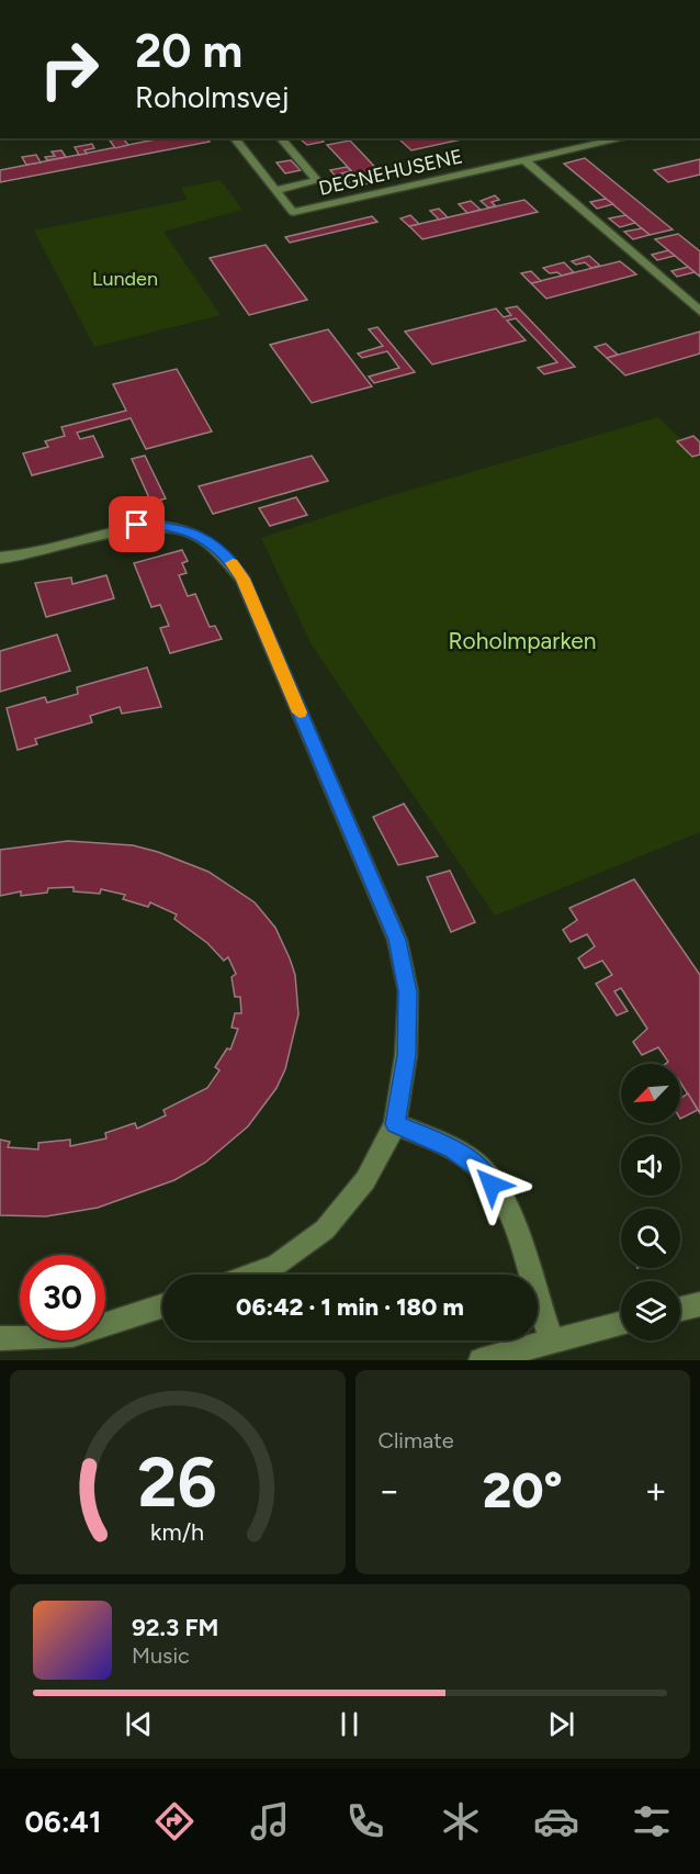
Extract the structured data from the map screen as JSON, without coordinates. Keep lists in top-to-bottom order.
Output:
{
  "streets": {
    "street": ["DEGNEHUSENE"]
  },
  "parks": ["Lunden", "Roholmparken"],
  "north": "bottom left",
  "page": {
    "turn": ["20 m", "Roholmsvej"],
    "limit": "30",
    "trip": "06:42 · 1 min · 180 m",
    "tile": "Climate",
    "heat": ["−", "20°", "+"],
    "song": ["92.3 FM", "Music"],
    "tabs": "06:41",
    "gauge": ["26", "km/h"]
  }
}
